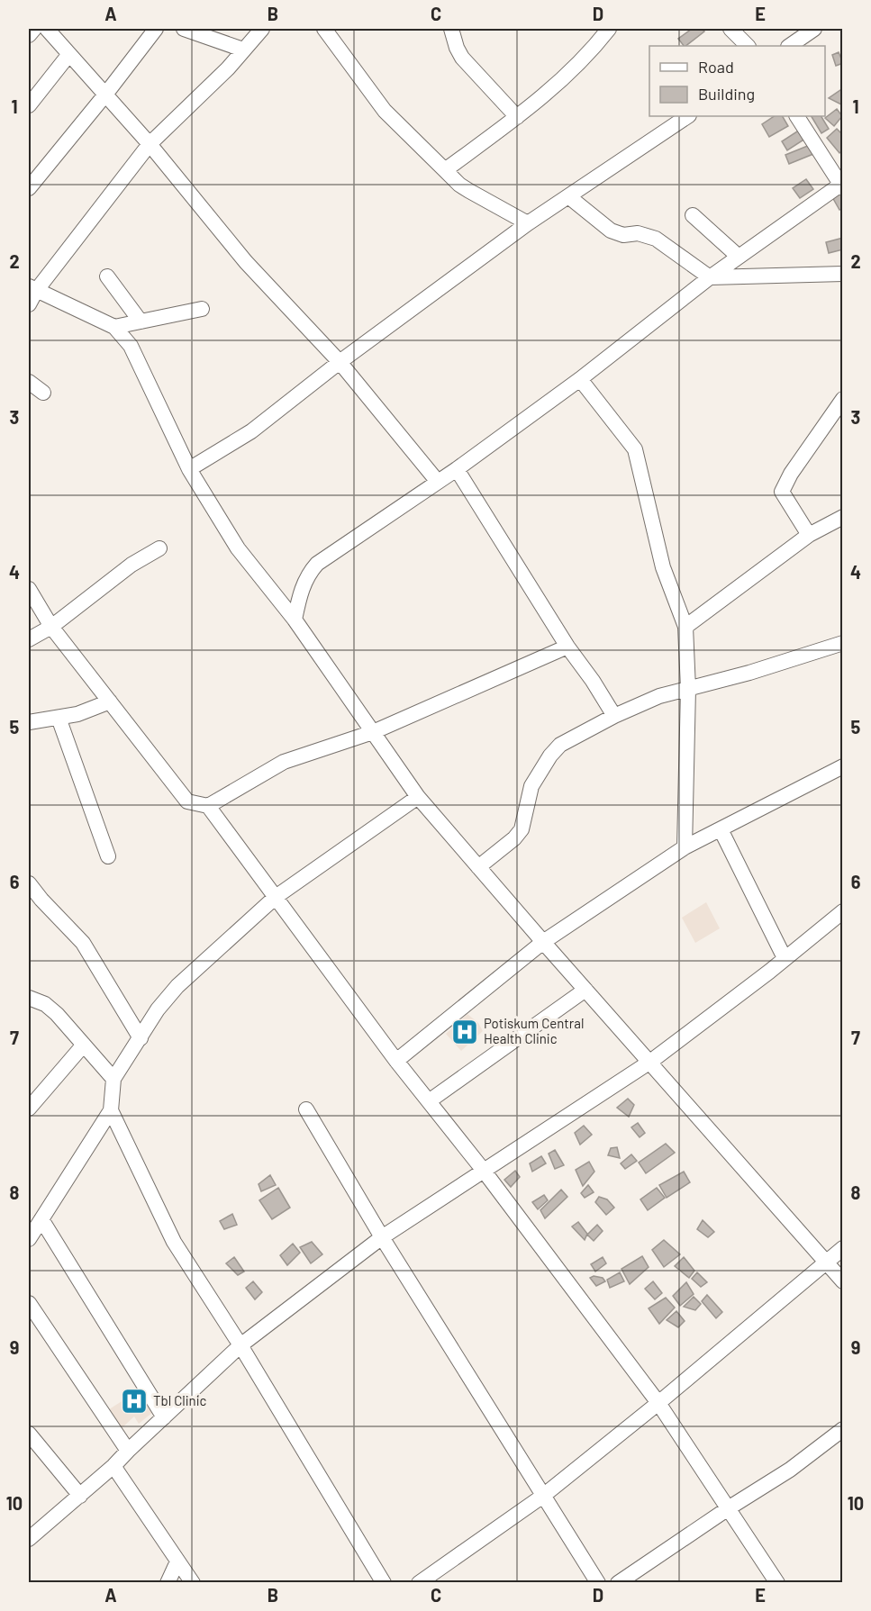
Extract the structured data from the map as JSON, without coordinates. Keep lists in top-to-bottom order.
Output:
{
  "places": {
    "hospital": ["Potiskum Central Health Clinic", "Tbl Clinic"]
  },
  "legend": ["Road", "Building"],
  "grid": {
    "columns": [
      "A",
      "B",
      "C",
      "D",
      "E"
    ],
    "rows": [
      "1",
      "2",
      "3",
      "4",
      "5",
      "6",
      "7",
      "8",
      "9",
      "10"
    ]
  }
}
